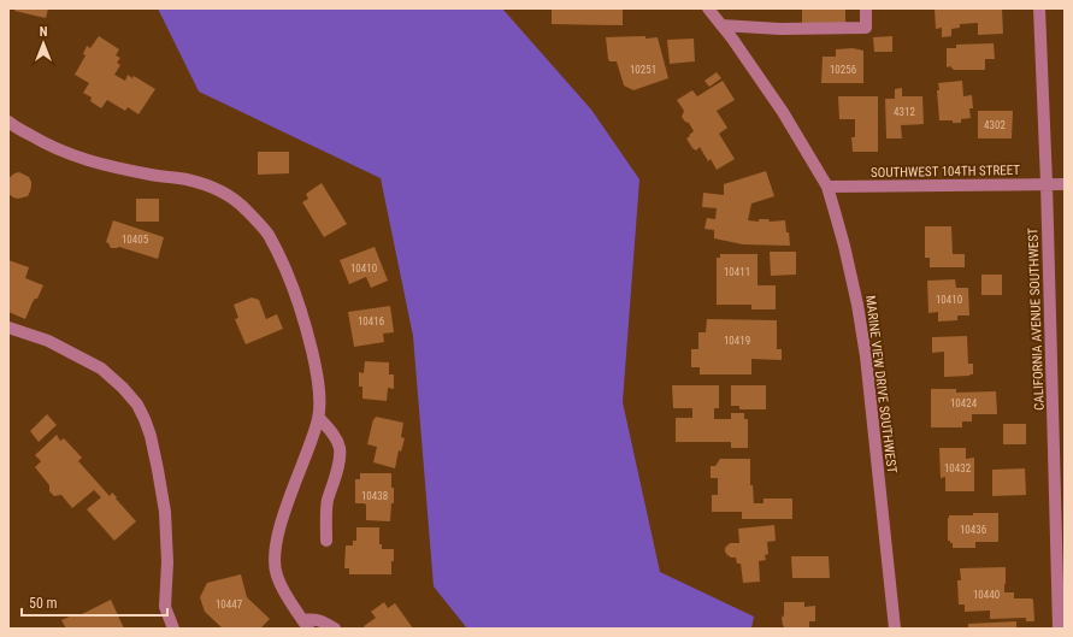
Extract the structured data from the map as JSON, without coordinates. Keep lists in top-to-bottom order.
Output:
{
  "streets": {
    "street": ["SOUTHWEST 104TH STREET", "CALIFORNIA AVENUE SOUTHWEST", "MARINE VIEW DRIVE SOUTHWEST"]
  },
  "crossings": [
    ["SOUTHWEST 104TH STREET", "CALIFORNIA AVENUE SOUTHWEST"],
    ["SOUTHWEST 104TH STREET", "MARINE VIEW DRIVE SOUTHWEST"]
  ],
  "house_numbers": [
    "10251",
    "10256",
    "4312",
    "4302",
    "10405",
    "10410",
    "10411",
    "10410",
    "10416",
    "10419",
    "10424",
    "10432",
    "10438",
    "10436",
    "10440",
    "10447"
  ],
  "scale_bar": "50 m",
  "north": "top"
}
